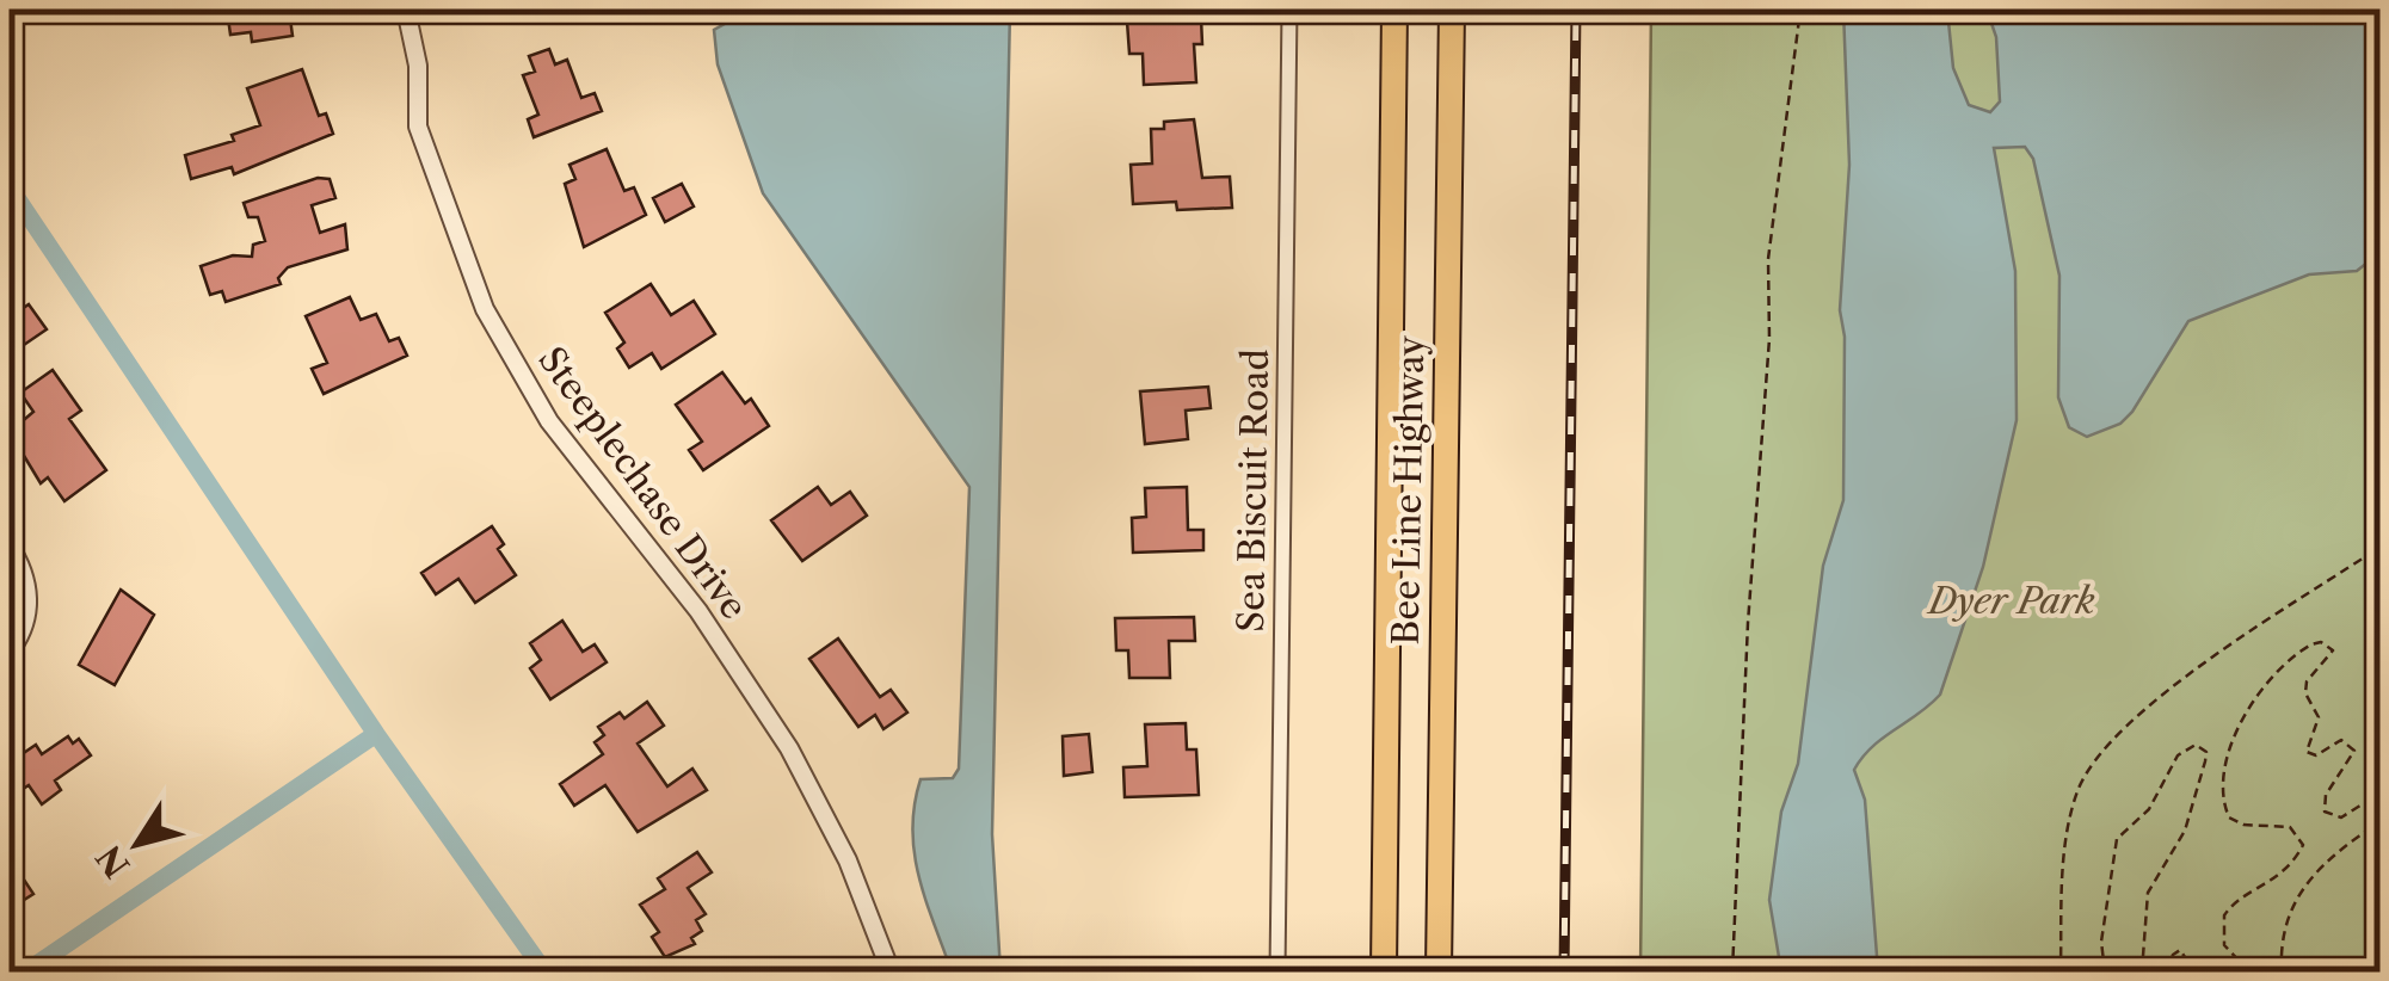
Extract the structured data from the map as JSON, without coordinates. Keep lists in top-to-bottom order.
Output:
{
  "streets": {
    "highway": ["Bee Line Highway"],
    "street": ["Steeplechase Drive", "Sea Biscuit Road"]
  },
  "parks": ["Dyer Park"],
  "north": "bottom left"
}
